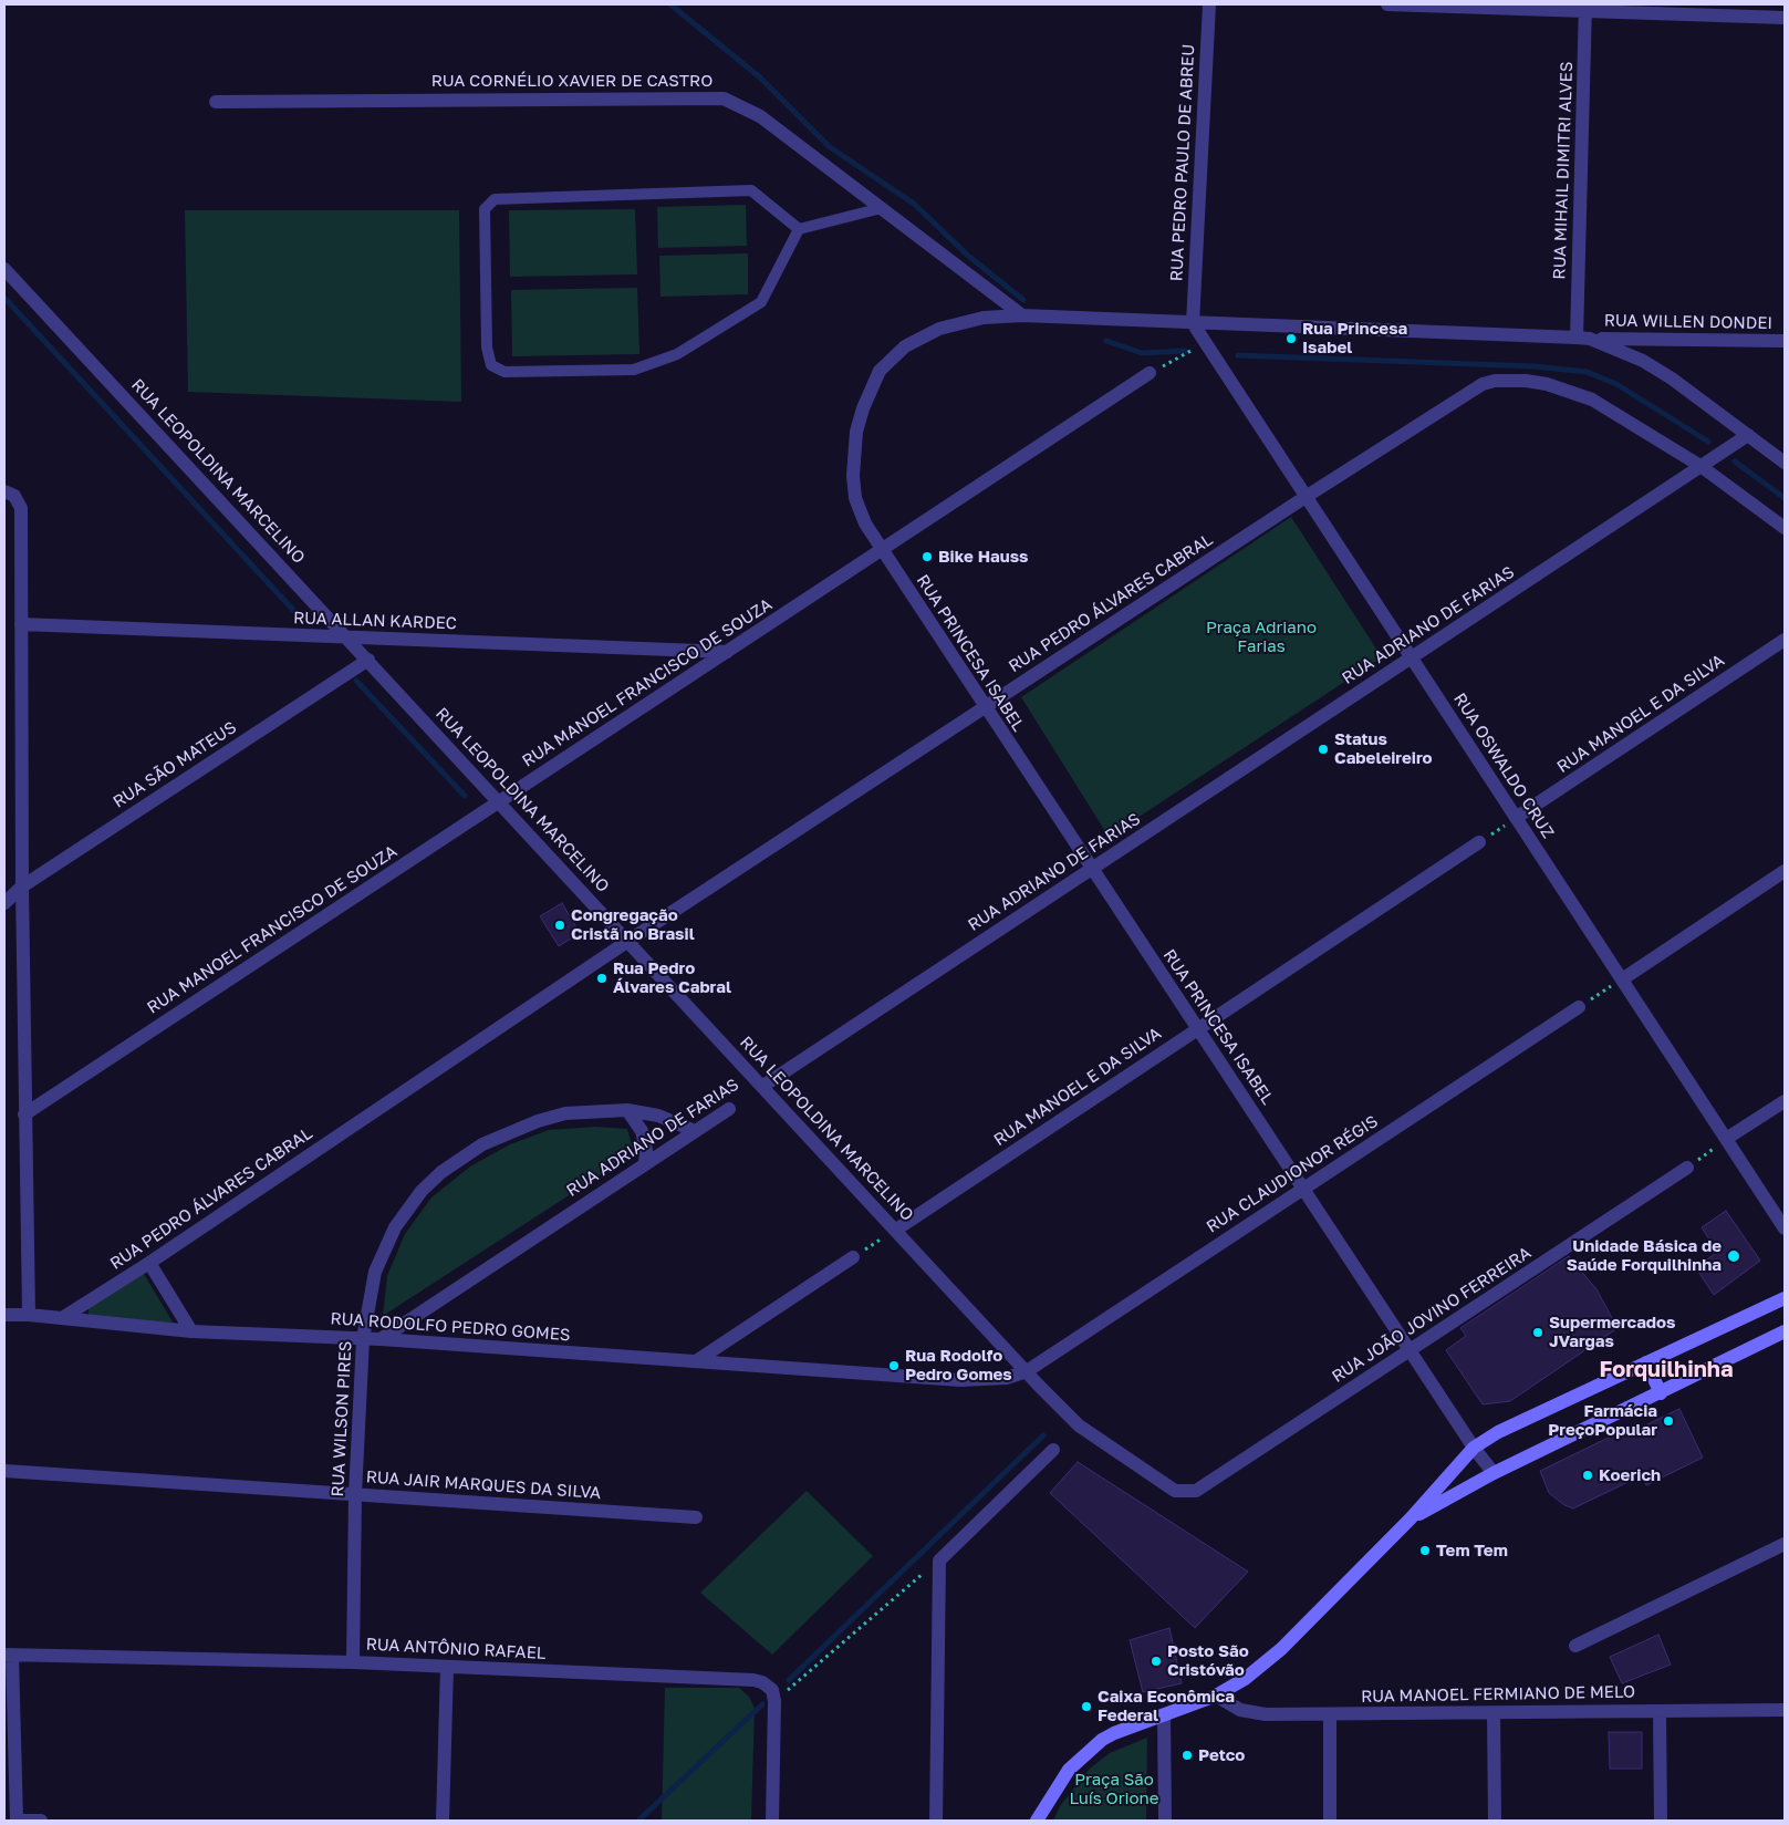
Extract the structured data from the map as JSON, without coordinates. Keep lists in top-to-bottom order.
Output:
{
  "streets": {
    "street": [
      "RUA CORNÉLIO XAVIER DE CASTRO",
      "RUA PEDRO PAULO DE ABREU",
      "RUA MIHAIL DIMITRI ALVES",
      "RUA WILLEN DONDEI",
      "RUA LEOPOLDINA MARCELINO",
      "RUA PEDRO ÁLVARES CABRAL",
      "RUA ALLAN KARDEC",
      "RUA ADRIANO DE FARIAS",
      "RUA PRINCESA ISABEL",
      "RUA MANOEL FRANCISCO DE SOUZA",
      "RUA MANOEL E DA SILVA",
      "RUA SÃO MATEUS",
      "RUA OSWALDO CRUZ",
      "RUA CLAUDIONOR RÉGIS",
      "RUA JOÃO JOVINO FERREIRA",
      "RUA RODOLFO PEDRO GOMES",
      "RUA WILSON PIRES",
      "RUA JAIR MARQUES DA SILVA",
      "RUA ANTÔNIO RAFAEL",
      "RUA MANOEL FERMIANO DE MELO"
    ]
  },
  "crossings": [
    ["RUA CORNÉLIO XAVIER DE CASTRO", "RUA PRINCESA ISABEL"],
    ["RUA PEDRO PAULO DE ABREU", "RUA PRINCESA ISABEL"],
    ["RUA PEDRO PAULO DE ABREU", "RUA OSWALDO CRUZ"],
    ["RUA MIHAIL DIMITRI ALVES", "RUA WILLEN DONDEI"],
    ["RUA MIHAIL DIMITRI ALVES", "RUA PRINCESA ISABEL"],
    ["RUA WILLEN DONDEI", "RUA PRINCESA ISABEL"],
    ["RUA LEOPOLDINA MARCELINO", "RUA PEDRO ÁLVARES CABRAL"],
    ["RUA LEOPOLDINA MARCELINO", "RUA ALLAN KARDEC"],
    ["RUA LEOPOLDINA MARCELINO", "RUA ADRIANO DE FARIAS"],
    ["RUA LEOPOLDINA MARCELINO", "RUA MANOEL FRANCISCO DE SOUZA"],
    ["RUA LEOPOLDINA MARCELINO", "RUA MANOEL E DA SILVA"],
    ["RUA LEOPOLDINA MARCELINO", "RUA SÃO MATEUS"],
    ["RUA LEOPOLDINA MARCELINO", "RUA CLAUDIONOR RÉGIS"],
    ["RUA LEOPOLDINA MARCELINO", "RUA JOÃO JOVINO FERREIRA"],
    ["RUA LEOPOLDINA MARCELINO", "RUA RODOLFO PEDRO GOMES"],
    ["RUA PEDRO ÁLVARES CABRAL", "RUA ADRIANO DE FARIAS"],
    ["RUA PEDRO ÁLVARES CABRAL", "RUA PRINCESA ISABEL"],
    ["RUA PEDRO ÁLVARES CABRAL", "RUA OSWALDO CRUZ"],
    ["RUA PEDRO ÁLVARES CABRAL", "RUA RODOLFO PEDRO GOMES"],
    ["RUA ALLAN KARDEC", "RUA MANOEL FRANCISCO DE SOUZA"],
    ["RUA ADRIANO DE FARIAS", "RUA PRINCESA ISABEL"],
    ["RUA ADRIANO DE FARIAS", "RUA OSWALDO CRUZ"],
    ["RUA ADRIANO DE FARIAS", "RUA RODOLFO PEDRO GOMES"],
    ["RUA ADRIANO DE FARIAS", "RUA WILSON PIRES"],
    ["RUA PRINCESA ISABEL", "RUA MANOEL FRANCISCO DE SOUZA"],
    ["RUA PRINCESA ISABEL", "RUA MANOEL E DA SILVA"],
    ["RUA PRINCESA ISABEL", "RUA OSWALDO CRUZ"],
    ["RUA PRINCESA ISABEL", "RUA CLAUDIONOR RÉGIS"],
    ["RUA PRINCESA ISABEL", "RUA JOÃO JOVINO FERREIRA"],
    ["RUA MANOEL E DA SILVA", "RUA OSWALDO CRUZ"],
    ["RUA CLAUDIONOR RÉGIS", "RUA RODOLFO PEDRO GOMES"],
    ["RUA RODOLFO PEDRO GOMES", "RUA WILSON PIRES"],
    ["RUA WILSON PIRES", "RUA JAIR MARQUES DA SILVA"],
    ["RUA WILSON PIRES", "RUA ANTÔNIO RAFAEL"]
  ],
  "districts": ["Forquilhinha"],
  "parks": ["Praça Adriano Farias", "Praça São Luís Orione"],
  "places": [
    "Rua Princesa Isabel",
    "Bike Hauss",
    "Status Cabeleireiro",
    "Congregação Cristã no Brasil",
    "Rua Pedro Álvares Cabral",
    "Unidade Básica de Saúde Forquilhinha",
    "Supermercados JVargas",
    "Rua Rodolfo Pedro Gomes",
    "Farmácia PreçoPopular",
    "Koerich",
    "Tem Tem",
    "Posto São Cristóvão",
    "Caixa Econômica Federal",
    "Petco"
  ]
}
